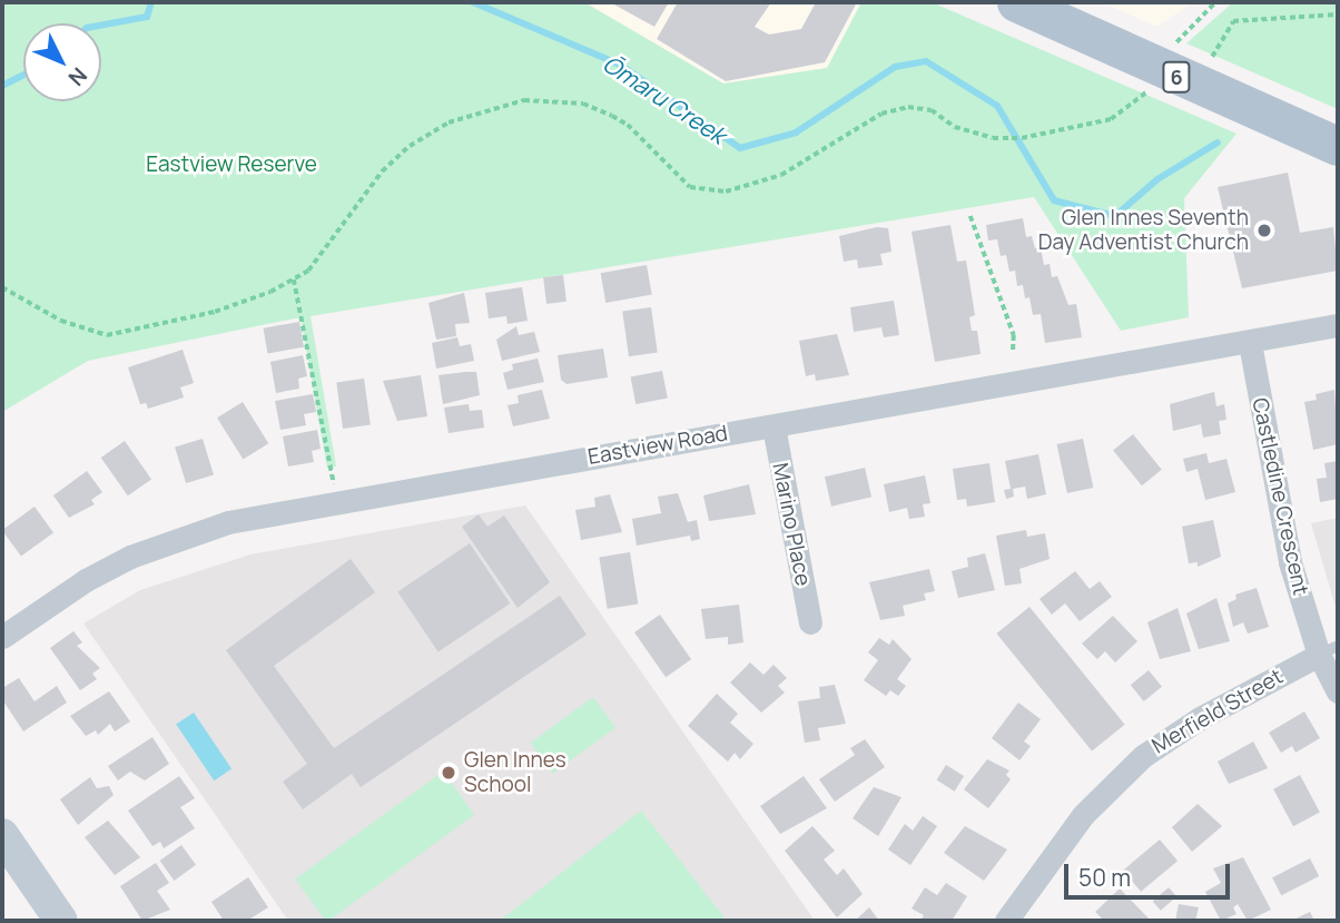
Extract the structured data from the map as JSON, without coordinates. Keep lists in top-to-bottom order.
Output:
{
  "streets": {
    "main road": ["6"],
    "street": [
      "Eastview Road",
      "Castledine Crescent",
      "Marino Place",
      "Merfield Street"
    ]
  },
  "crossings": [
    ["Eastview Road", "Castledine Crescent"],
    ["Eastview Road", "Marino Place"],
    ["Castledine Crescent", "Merfield Street"]
  ],
  "water": ["Ōmaru Creek"],
  "parks": ["Eastview Reserve"],
  "places": ["Glen Innes Seventh Day Adventist Church", "Glen Innes School"],
  "scale_bar": "50 m",
  "north": "bottom right"
}
